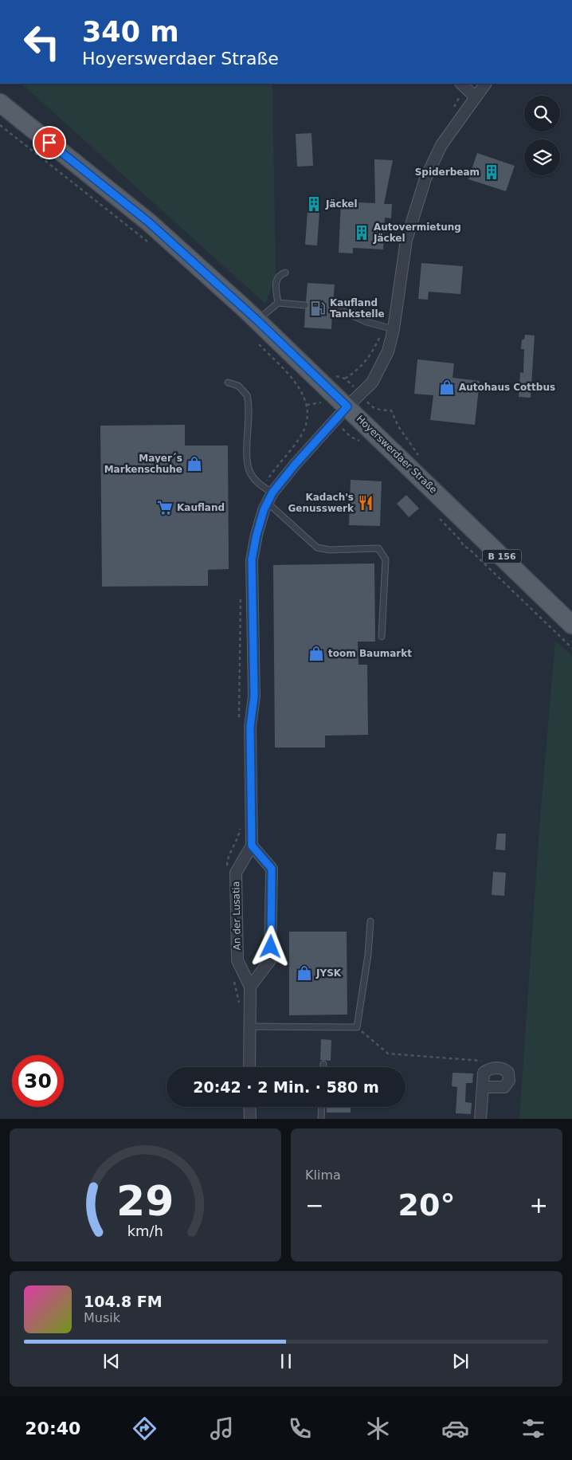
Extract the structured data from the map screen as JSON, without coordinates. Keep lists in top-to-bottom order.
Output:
{
  "streets": {
    "main road": ["Hoyerswerdaer Straße", "B 156"],
    "street": ["An der Lusatia"]
  },
  "places": {
    "building": ["Spiderbeam", "Jäckel", "Autovermietung Jäckel"],
    "fuel station": ["Kaufland Tankstelle"],
    "shop": [
      "Autohaus Cottbus",
      "Mayer´s Markenschuhe",
      "toom Baumarkt",
      "JYSK"
    ],
    "restaurant": ["Kadach's Genusswerk"],
    "supermarket": ["Kaufland"]
  },
  "page": {
    "turn": ["340 m", "Hoyerswerdaer Straße"],
    "limit": "30",
    "trip": "20:42 · 2 Min. · 580 m",
    "tile": "Klima",
    "heat": ["−", "20°", "+"],
    "song": ["104.8 FM", "Musik"],
    "tabs": "20:40",
    "gauge": ["29", "km/h"]
  }
}
